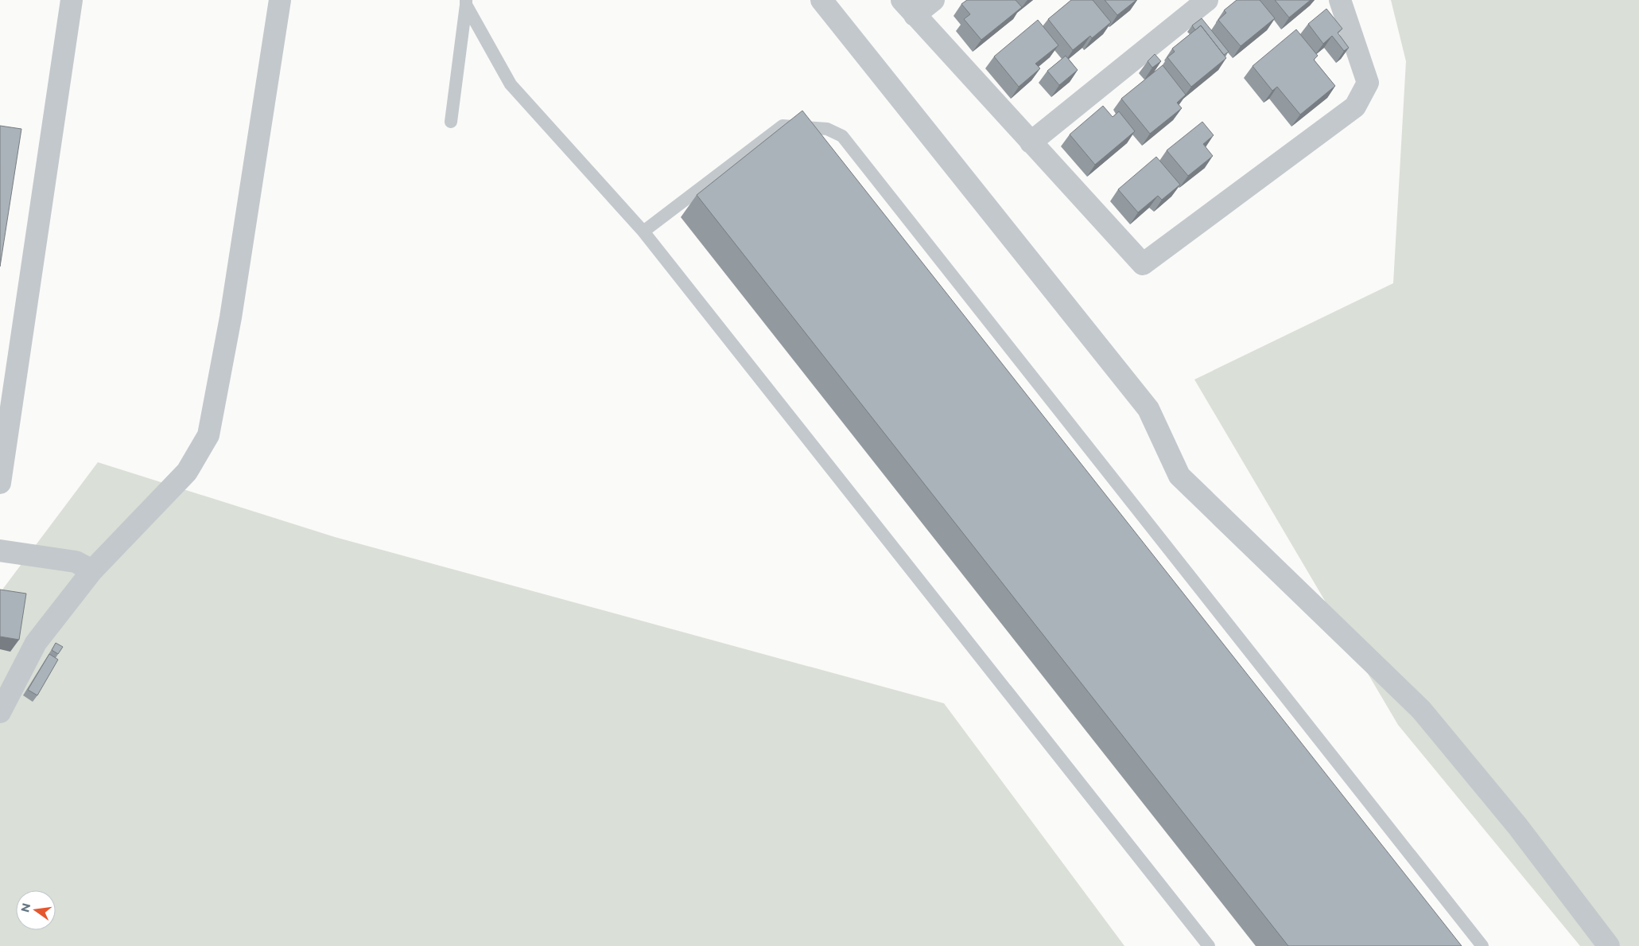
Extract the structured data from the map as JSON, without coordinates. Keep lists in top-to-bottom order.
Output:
{
  "north": "left"
}
